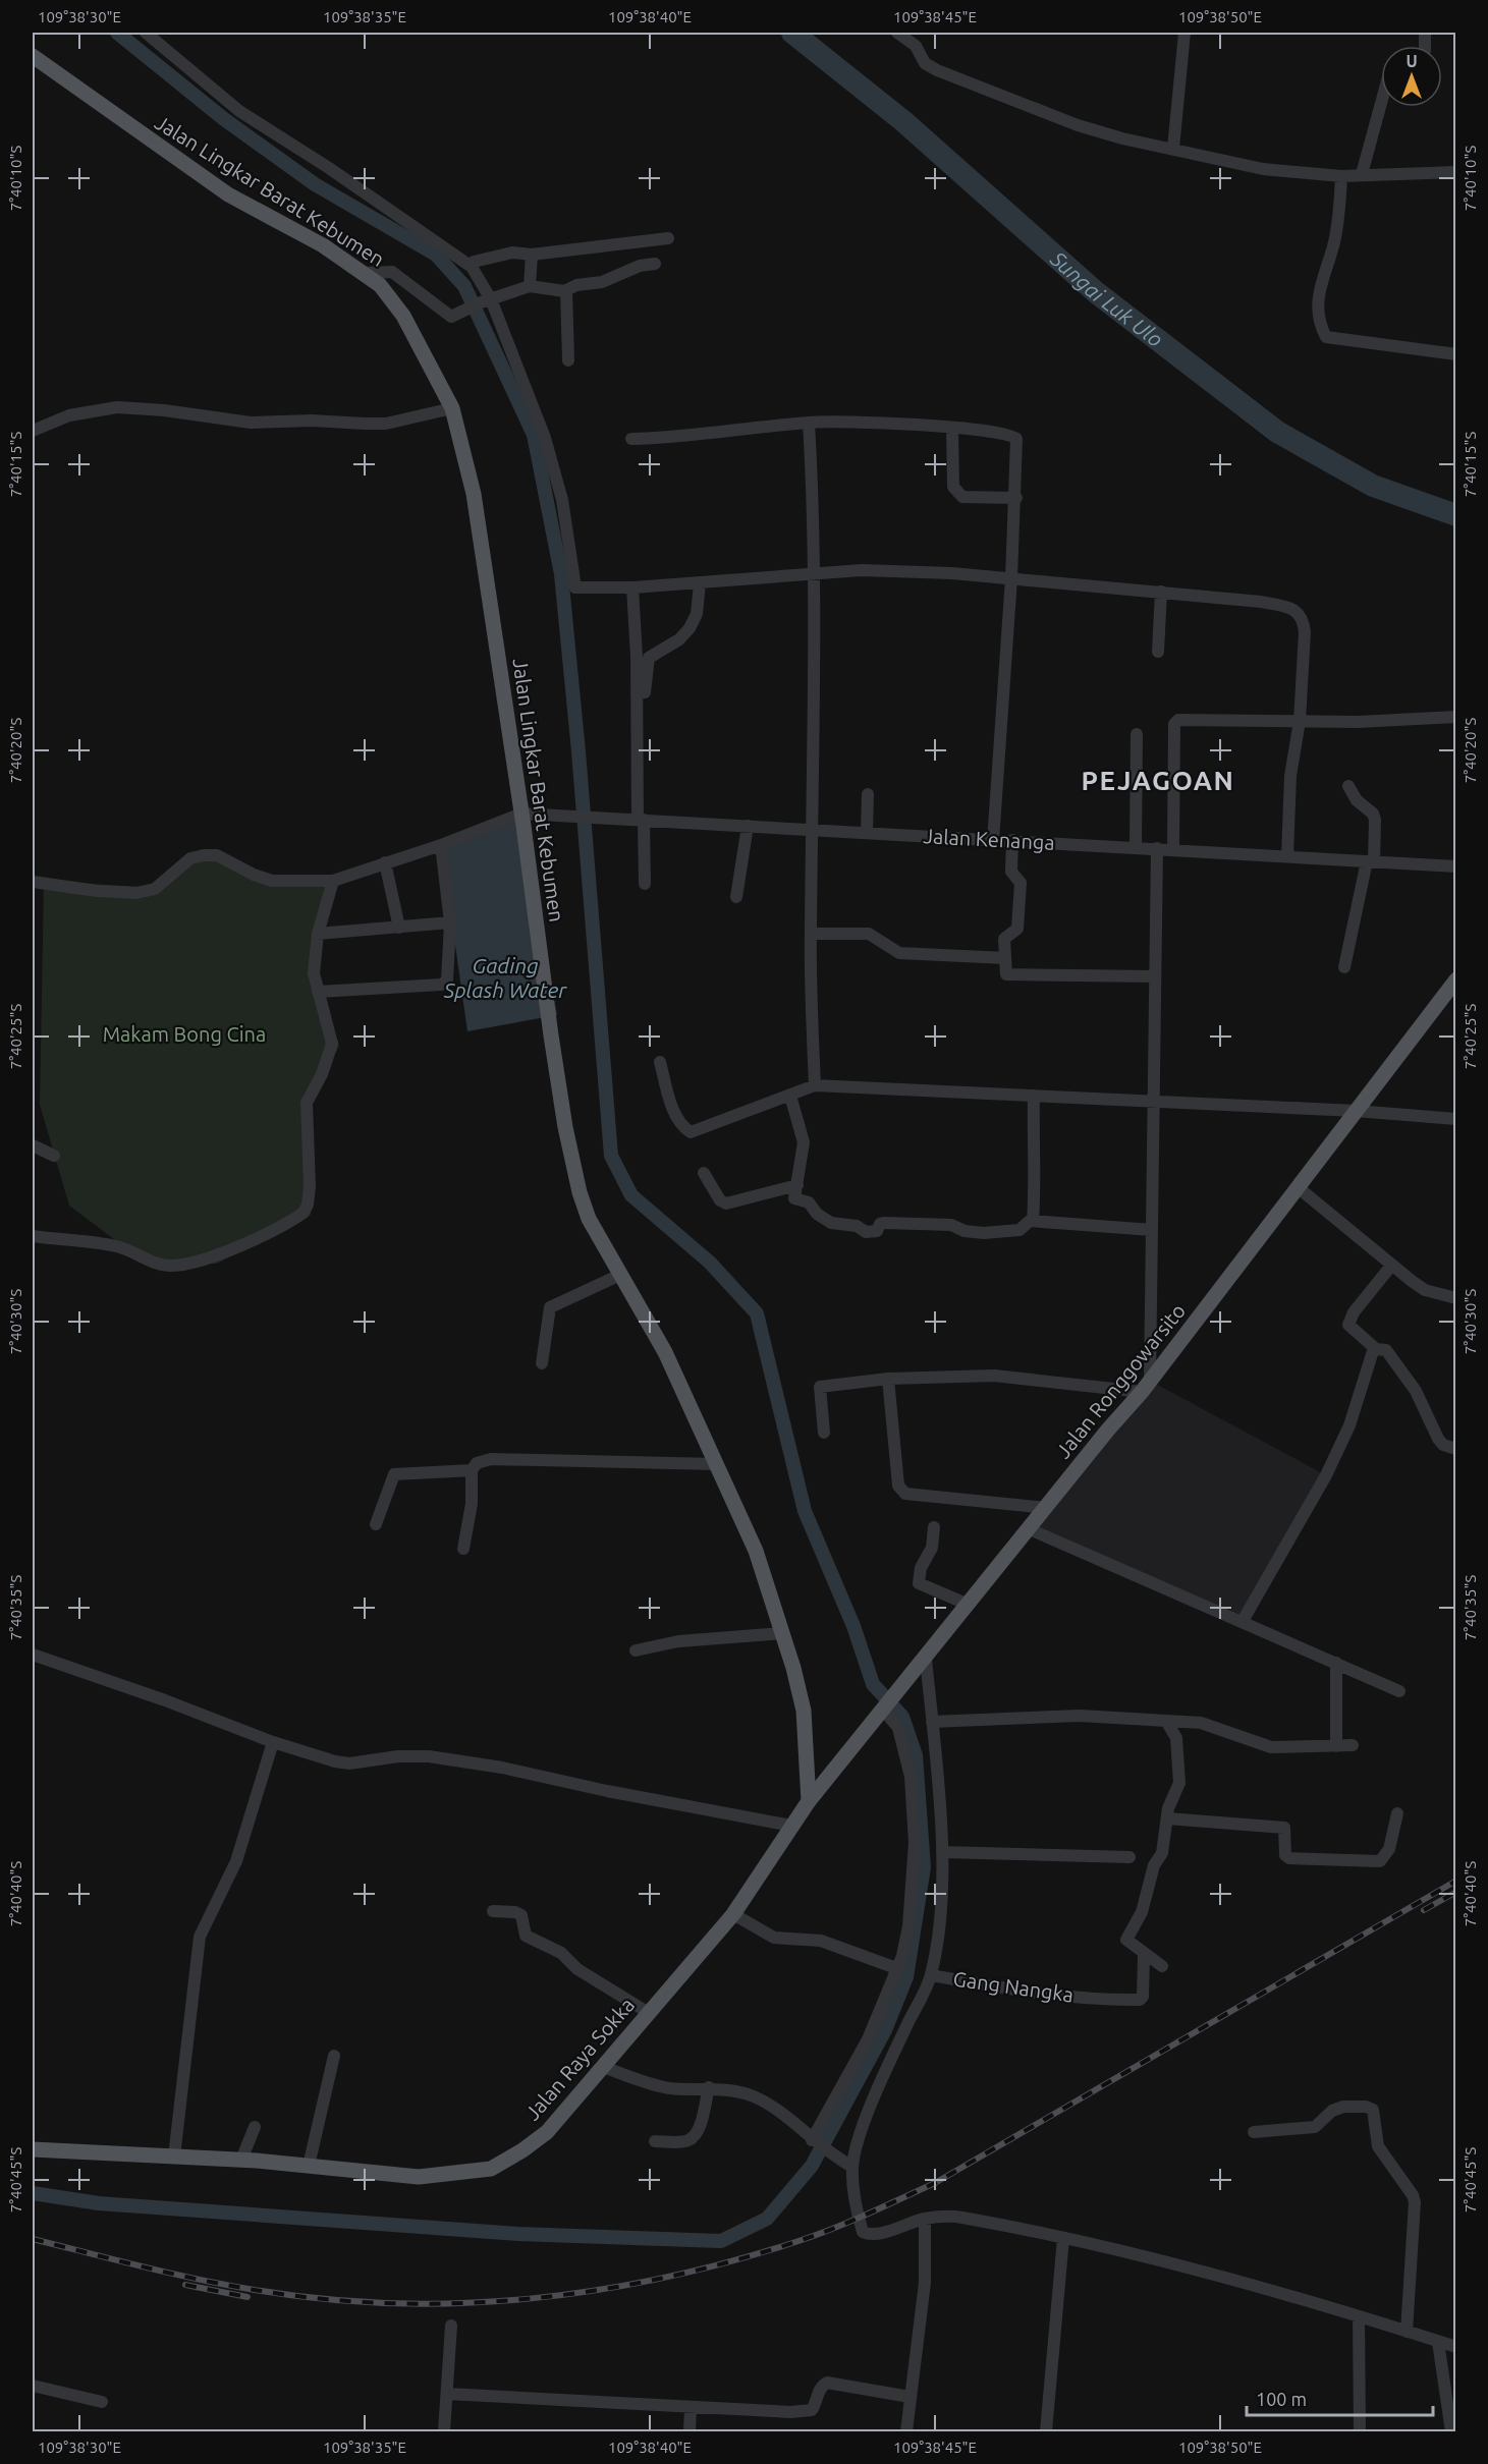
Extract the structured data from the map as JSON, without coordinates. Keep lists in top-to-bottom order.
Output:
{
  "streets": {
    "main road": ["Jalan Lingkar Barat Kebumen", "Jalan Ronggowarsito", "Jalan Raya Sokka"],
    "street": ["Jalan Kenanga", "Gang Nangka"]
  },
  "crossings": [
    ["Jalan Lingkar Barat Kebumen", "Jalan Kenanga"],
    ["Jalan Lingkar Barat Kebumen", "Jalan Ronggowarsito"],
    ["Jalan Lingkar Barat Kebumen", "Jalan Raya Sokka"],
    ["Jalan Ronggowarsito", "Jalan Raya Sokka"]
  ],
  "districts": ["PEJAGOAN"],
  "water": ["Sungai Luk Ulo", "Gading Splash Water"],
  "parks": ["Makam Bong Cina"],
  "scale_bar": "100 m",
  "north": "top",
  "coordinates": [
    "109°38'30\"E",
    "109°38'35\"E",
    "109°38'40\"E",
    "109°38'45\"E",
    "109°38'50\"E",
    "7°40'10\"S",
    "7°40'15\"S",
    "7°40'20\"S",
    "7°40'25\"S",
    "7°40'30\"S",
    "7°40'35\"S",
    "7°40'40\"S",
    "7°40'45\"S"
  ]
}
